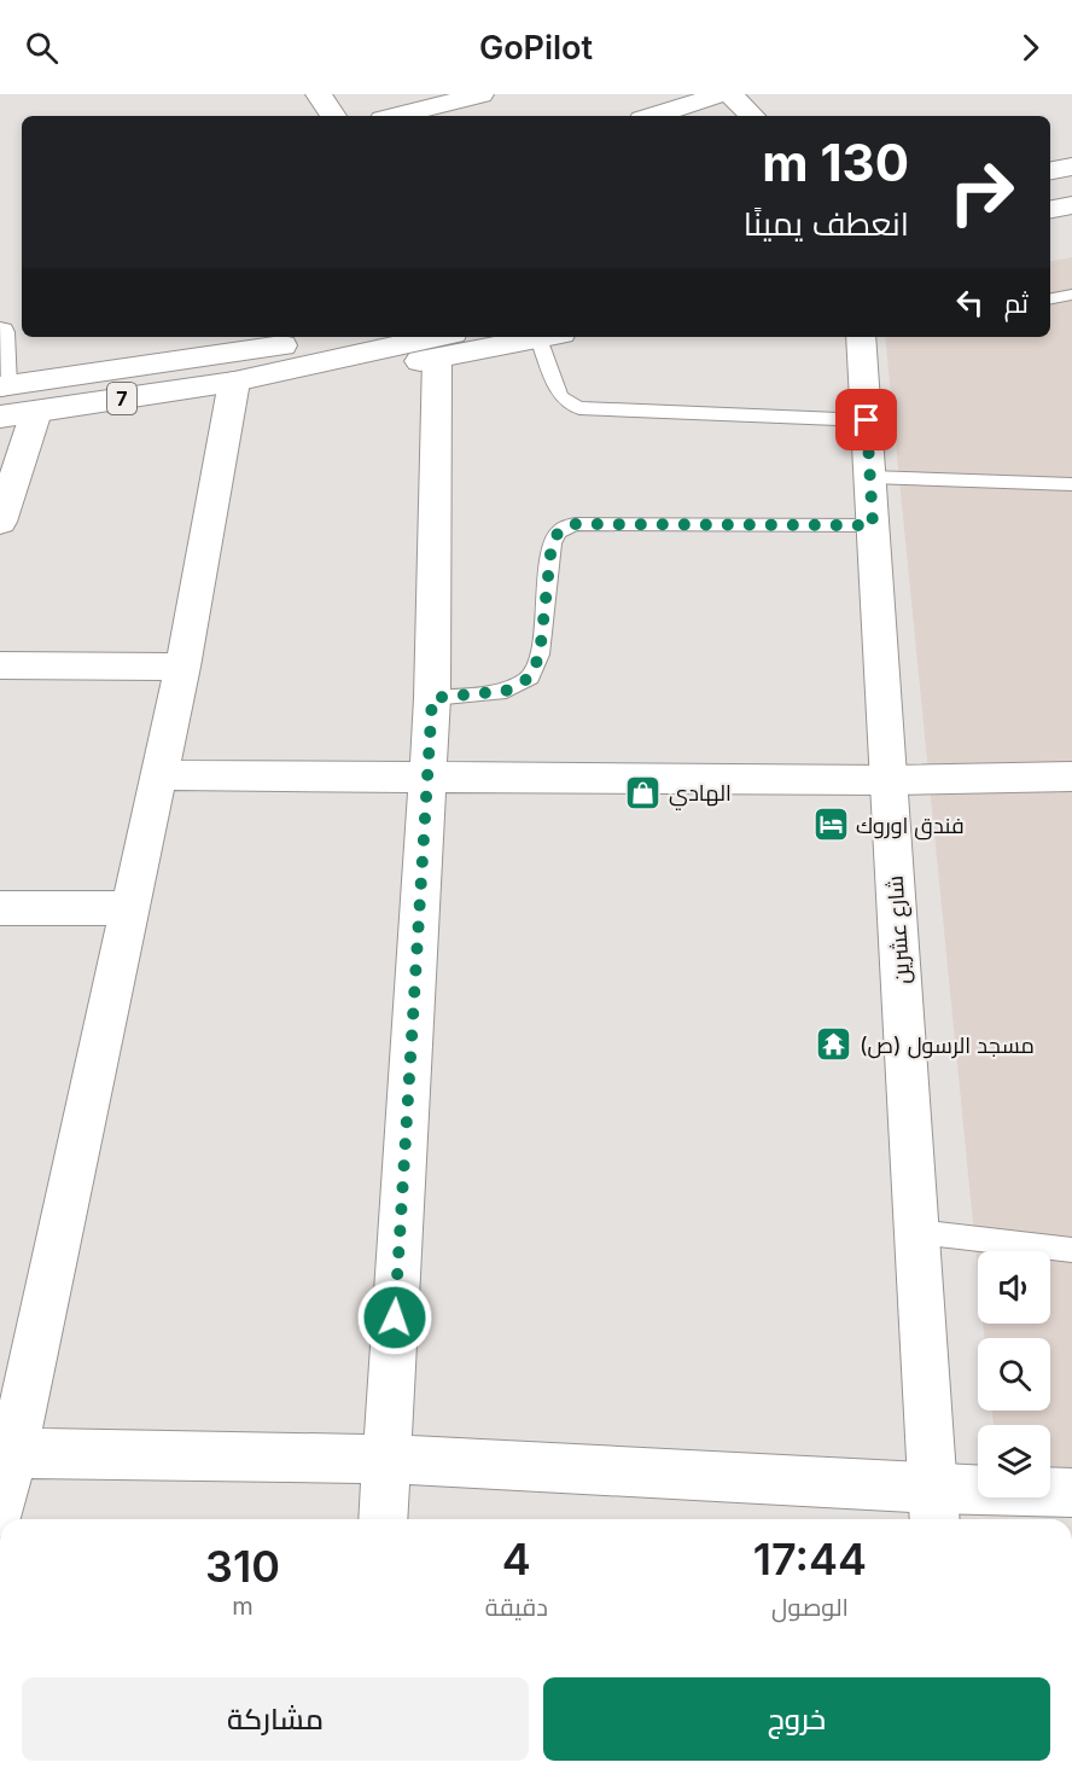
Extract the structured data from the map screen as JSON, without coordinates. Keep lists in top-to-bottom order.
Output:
{
  "streets": {
    "main road": ["7", "شارع عشرين"]
  },
  "places": {
    "shop": ["الهادي"],
    "hotel": ["فندق اوروك"],
    "temple": ["مسجد الرسول (ص)"]
  },
  "page": {
    "header": "GoPilot",
    "turn": ["130 m", "انعطف يمينًا"],
    "then": "ثم",
    "eta": [
      "17:44",
      "الوصول",
      "4",
      "دقيقة",
      "310",
      "m"
    ],
    "buttons": ["خروج", "مشاركة"]
  }
}
